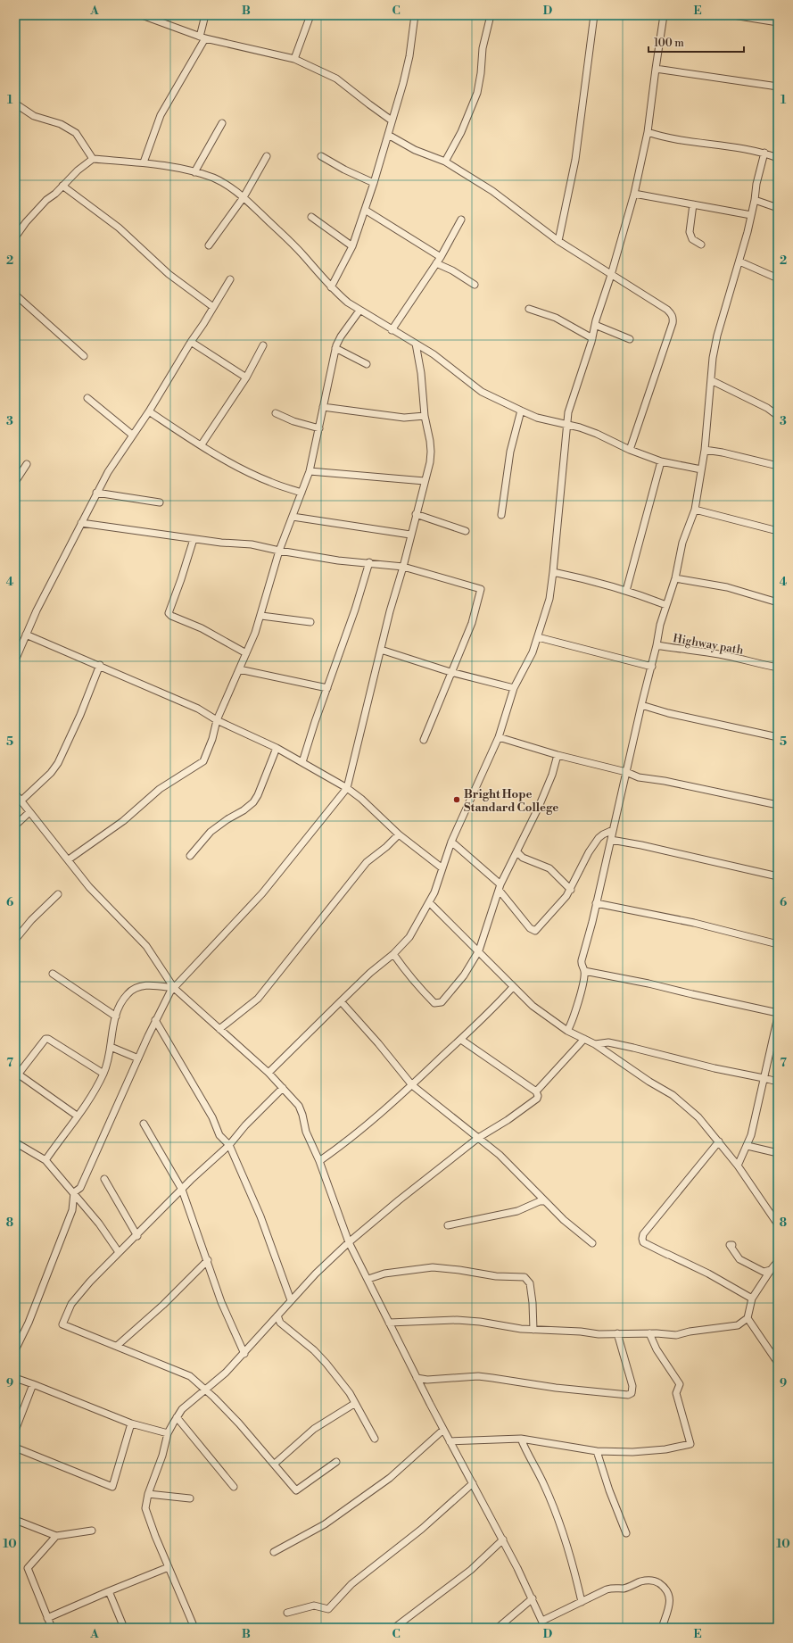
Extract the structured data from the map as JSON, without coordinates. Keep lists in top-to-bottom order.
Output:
{
  "streets": {
    "street": ["Highway path"]
  },
  "places": ["Bright Hope Standard College"],
  "scale_bar": "100 m",
  "grid": {
    "columns": [
      "A",
      "B",
      "C",
      "D",
      "E"
    ],
    "rows": [
      "1",
      "2",
      "3",
      "4",
      "5",
      "6",
      "7",
      "8",
      "9",
      "10"
    ]
  }
}
